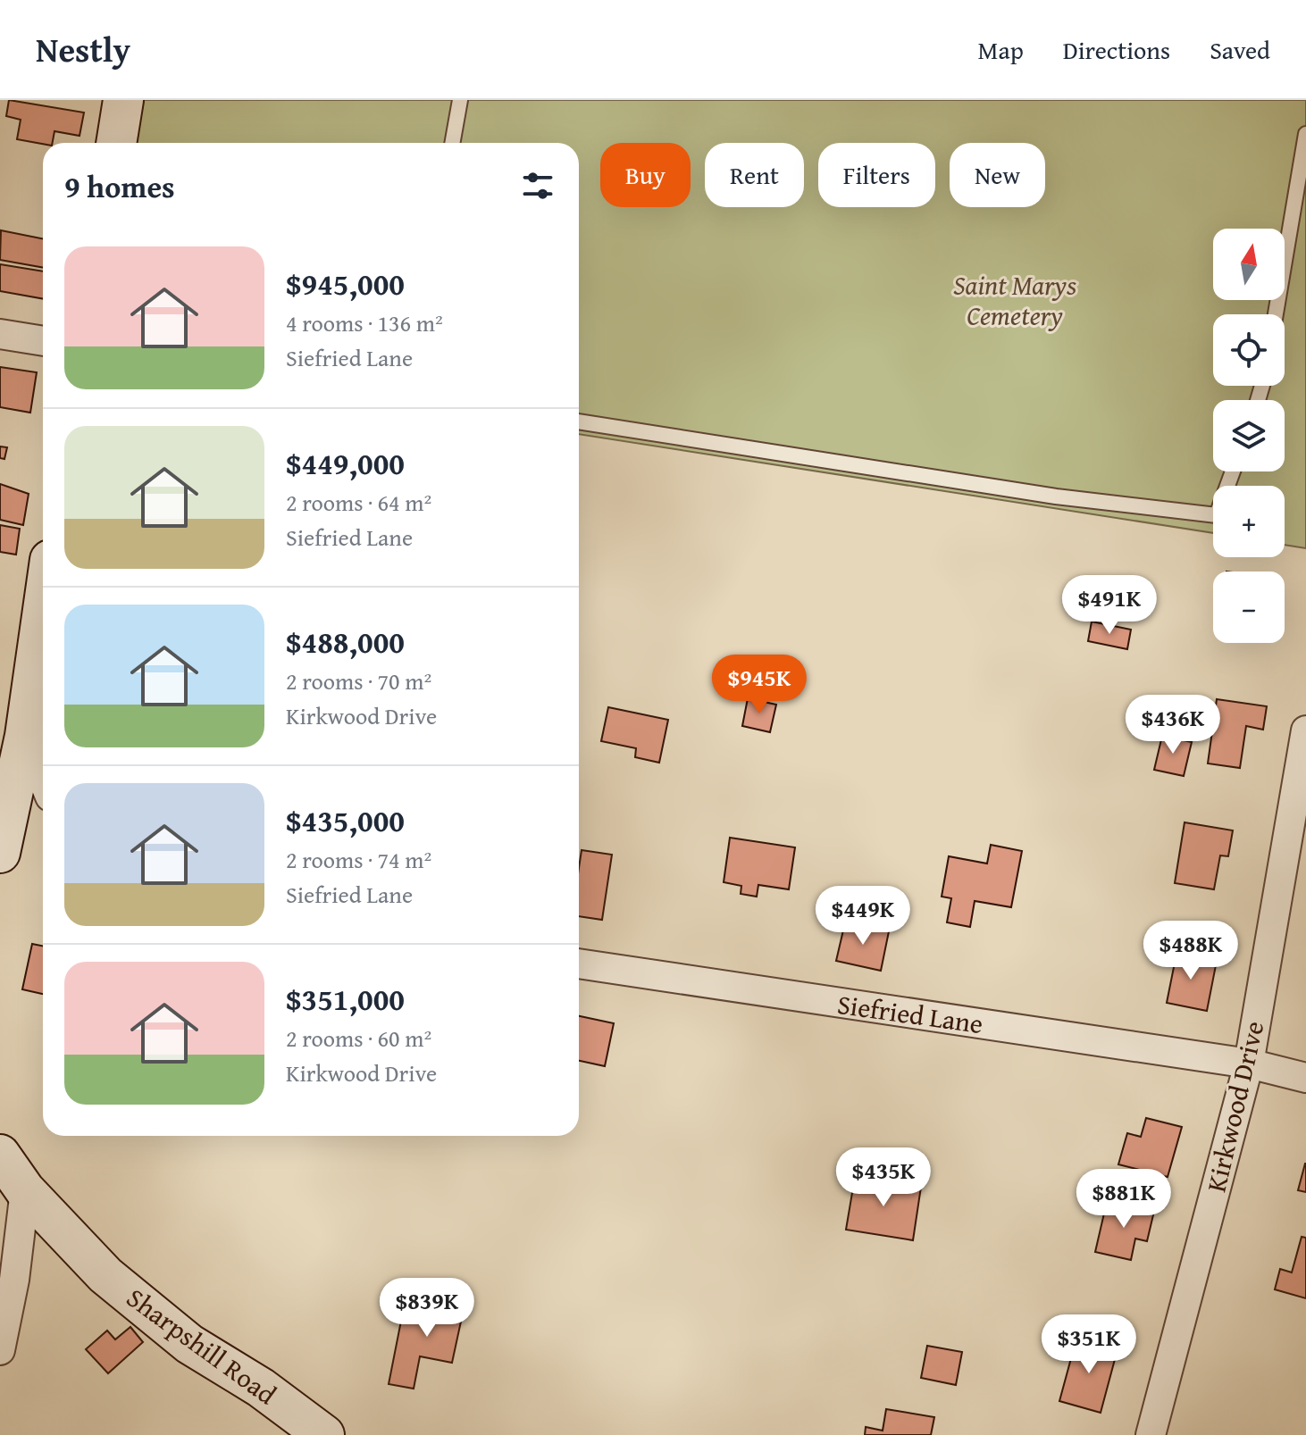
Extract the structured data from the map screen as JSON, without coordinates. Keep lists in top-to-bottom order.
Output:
{
  "streets": {
    "street": ["Siefried Lane", "Kirkwood Drive", "Sharpshill Road"]
  },
  "crossings": [
    ["Siefried Lane", "Kirkwood Drive"]
  ],
  "parks": ["Saint Marys Cemetery"],
  "north": "top",
  "page": {
    "header": "Nestly",
    "nav": ["Map", "Directions", "Saved"],
    "chip": [
      "Buy",
      "Rent",
      "Filters",
      "New"
    ],
    "heading": "9 homes",
    "map_buttons": ["+", "−"],
    "list": [
      {
        "name": "$945,000",
        "note": "4 rooms · 136 m² · Siefried Lane"
      },
      {
        "name": "$449,000",
        "note": "2 rooms · 64 m² · Siefried Lane"
      },
      {
        "name": "$488,000",
        "note": "2 rooms · 70 m² · Kirkwood Drive"
      },
      {
        "name": "$435,000",
        "note": "2 rooms · 74 m² · Siefried Lane"
      },
      {
        "name": "$351,000",
        "note": "2 rooms · 60 m² · Kirkwood Drive"
      }
    ],
    "price": [
      "$491K",
      "$945K",
      "$436K",
      "$449K",
      "$488K",
      "$435K",
      "$881K",
      "$839K",
      "$351K"
    ]
  }
}
